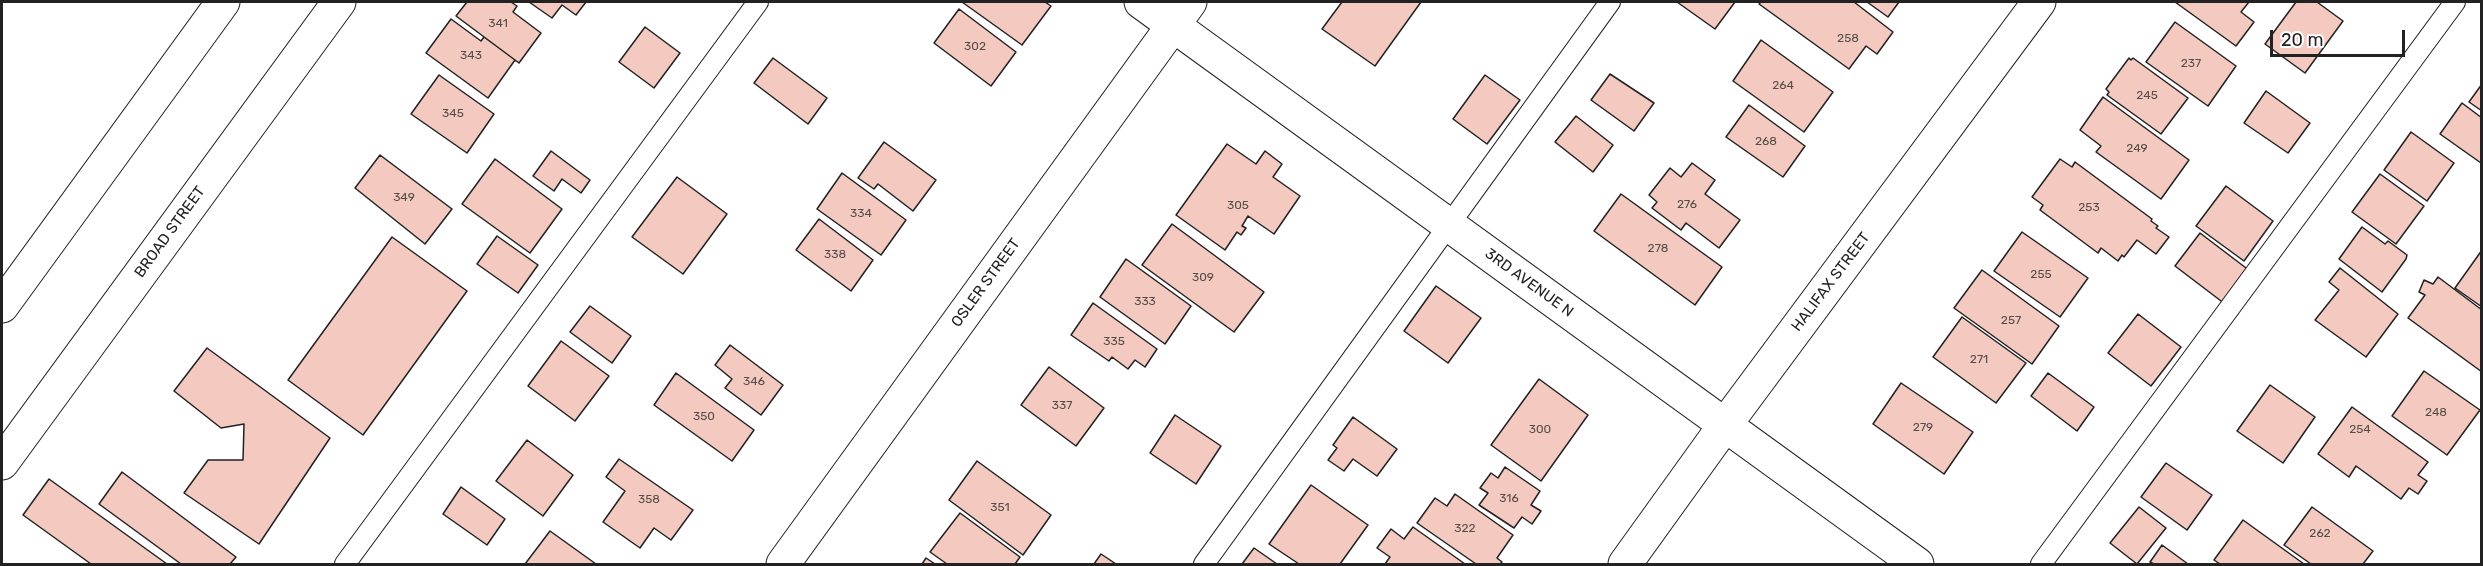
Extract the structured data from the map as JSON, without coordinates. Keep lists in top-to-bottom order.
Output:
{
  "streets": {
    "street": [
      "BROAD STREET",
      "HALIFAX STREET",
      "OSLER STREET",
      "3RD AVENUE N"
    ]
  },
  "crossings": [
    ["HALIFAX STREET", "3RD AVENUE N"],
    ["OSLER STREET", "3RD AVENUE N"]
  ],
  "house_numbers": [
    "341",
    "258",
    "302",
    "343",
    "237",
    "264",
    "245",
    "345",
    "268",
    "249",
    "349",
    "276",
    "305",
    "253",
    "334",
    "278",
    "338",
    "255",
    "309",
    "333",
    "257",
    "335",
    "271",
    "346",
    "337",
    "248",
    "350",
    "279",
    "300",
    "254",
    "316",
    "358",
    "351",
    "322",
    "262"
  ],
  "scale_bar": "20 m"
}
